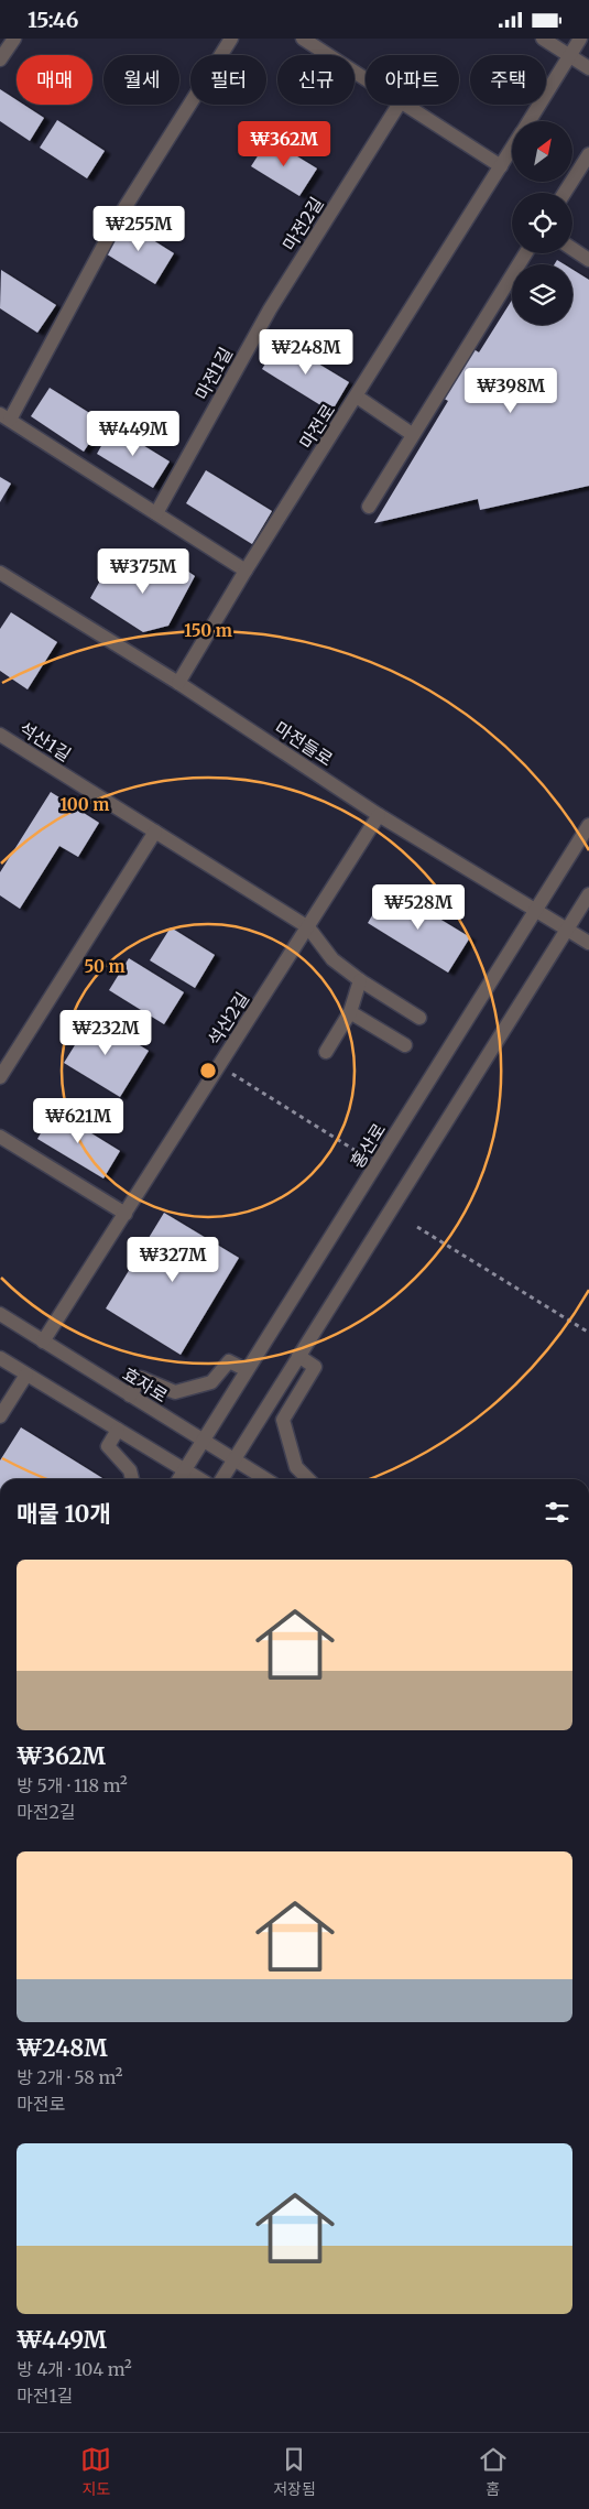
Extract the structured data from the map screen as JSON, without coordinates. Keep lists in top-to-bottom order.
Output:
{
  "streets": {
    "street": [
      "마전2길",
      "마전1길",
      "마전로",
      "석산1길",
      "마전들로",
      "석산2길",
      "홍산로",
      "효자로"
    ]
  },
  "crossings": [
    ["마전2길", "마전1길"],
    ["마전로", "마전들로"],
    ["마전들로", "석산2길"],
    ["마전들로", "홍산로"],
    ["석산2길", "효자로"],
    ["홍산로", "효자로"]
  ],
  "north": "top right",
  "page": {
    "status": "15:46",
    "chip": [
      "매매",
      "월세",
      "필터",
      "신규",
      "아파트",
      "주택"
    ],
    "price": [
      "₩362M",
      "₩255M",
      "₩248M",
      "₩398M",
      "₩449M",
      "₩375M",
      "₩528M",
      "₩232M",
      "₩621M",
      "₩327M"
    ],
    "heading": "매물 10개",
    "list": [
      {
        "name": "₩362M",
        "note": "방 5개 · 118 m² · 마전2길"
      },
      {
        "name": "₩248M",
        "note": "방 2개 · 58 m² · 마전로"
      },
      {
        "name": "₩449M",
        "note": "방 4개 · 104 m² · 마전1길"
      }
    ],
    "tabs": ["지도", "저장됨", "홈"]
  },
  "rings": ["150 m", "100 m", "50 m"]
}
